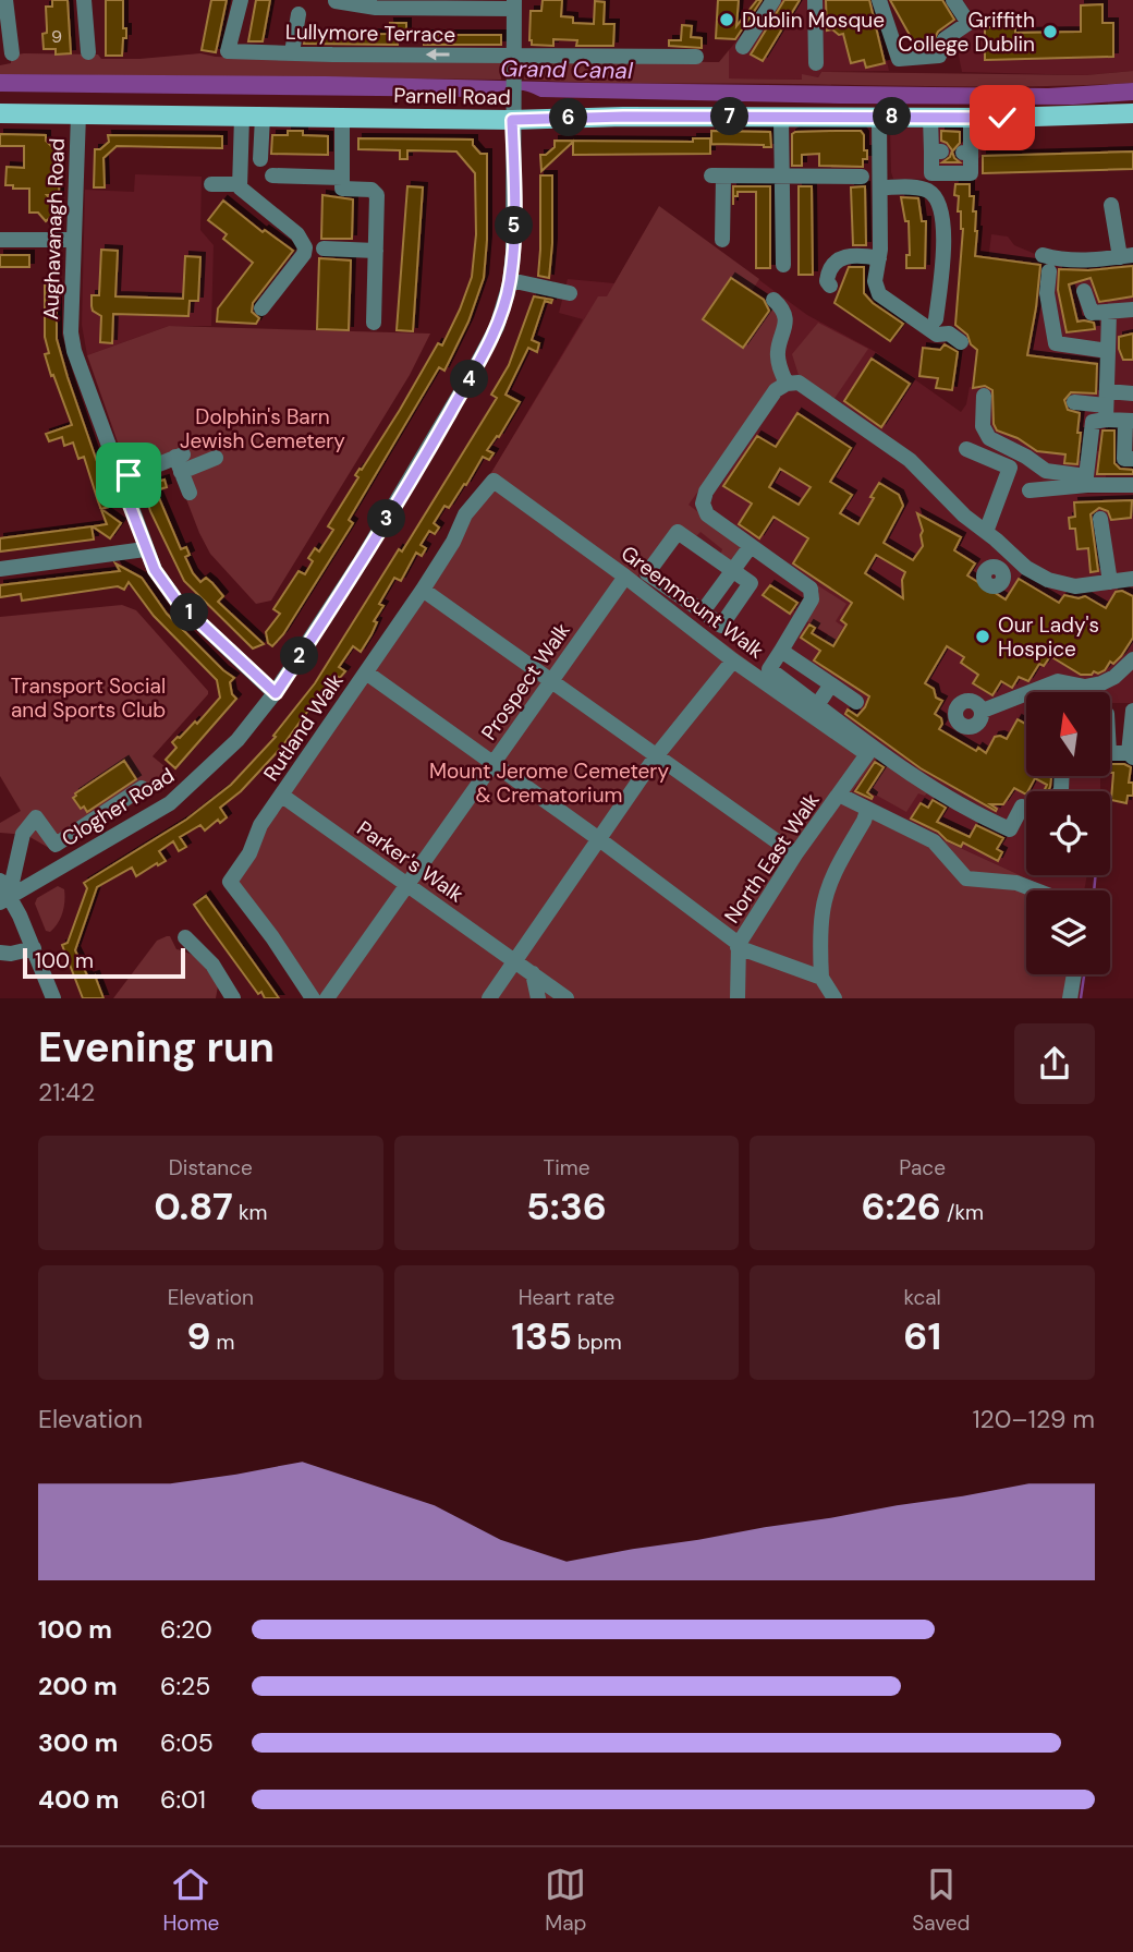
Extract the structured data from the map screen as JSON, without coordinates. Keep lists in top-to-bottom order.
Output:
{
  "streets": {
    "main road": ["Parnell Road"],
    "street": [
      "Lullymore Terrace",
      "Aughavanagh Road",
      "Greenmount Walk",
      "Prospect Walk",
      "Rutland Walk",
      "Clogher Road",
      "North East Walk",
      "Parker's Walk"
    ]
  },
  "crossings": [
    ["Lullymore Terrace", "Clogher Road"],
    ["Parnell Road", "Aughavanagh Road"],
    ["Parnell Road", "Clogher Road"],
    ["Aughavanagh Road", "Clogher Road"],
    ["Greenmount Walk", "Prospect Walk"],
    ["Greenmount Walk", "Rutland Walk"],
    ["Greenmount Walk", "North East Walk"],
    ["Prospect Walk", "Parker's Walk"],
    ["Rutland Walk", "Parker's Walk"]
  ],
  "water": ["Grand Canal"],
  "parks": ["Dolphin's Barn Jewish Cemetery", "Transport Social and Sports Club", "Mount Jerome Cemetery & Crematorium"],
  "places": ["Dublin Mosque", "Griffith College Dublin", "Our Lady's Hospice"],
  "house_numbers": ["9"],
  "scale_bar": "100 m",
  "north": "top",
  "page": {
    "pins": [
      "7",
      "8",
      "6",
      "5",
      "4",
      "3",
      "1",
      "2"
    ],
    "scale": "100 m",
    "heading": ["Evening run", "21:42"],
    "stats": [
      ["Distance", "0.87 km"],
      ["Time", "5:36"],
      ["Pace", "6:26 /km"],
      ["Elevation", "9 m"],
      ["Heart rate", "135 bpm"],
      ["kcal", "61"]
    ],
    "chart": ["Elevation", "120–129 m"],
    "list": [
      {
        "name": "100 m",
        "note": "6:20"
      },
      {
        "name": "200 m",
        "note": "6:25"
      },
      {
        "name": "300 m",
        "note": "6:05"
      },
      {
        "name": "400 m",
        "note": "6:01"
      }
    ],
    "tabs": ["Home", "Map", "Saved"]
  }
}
